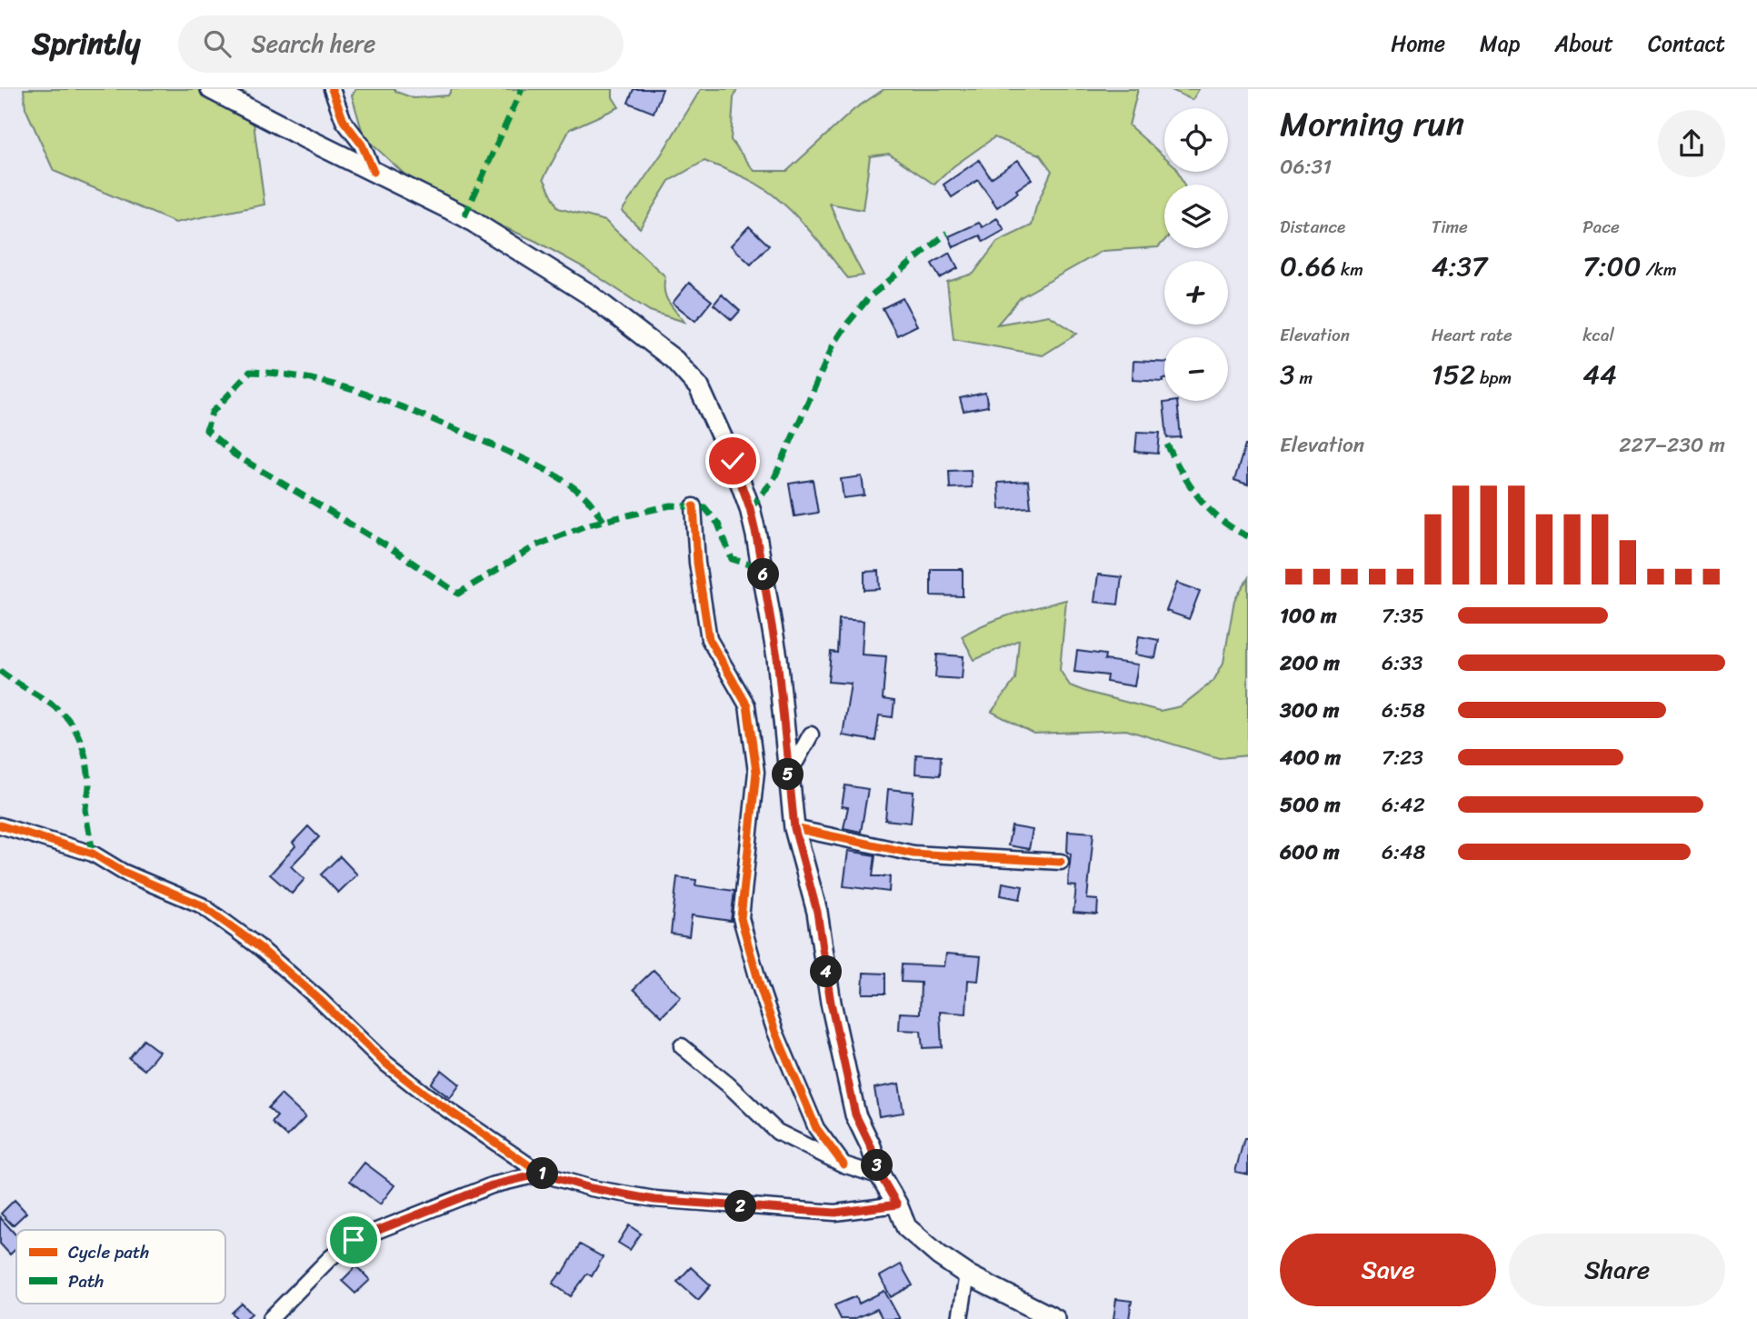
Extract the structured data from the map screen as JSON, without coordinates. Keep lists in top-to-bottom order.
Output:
{
  "legend": ["Cycle path", "Path"],
  "page": {
    "header": "Sprintly",
    "search": "Search here",
    "nav": [
      "Home",
      "Map",
      "About",
      "Contact"
    ],
    "heading": ["Morning run", "06:31"],
    "map_buttons": ["+", "−"],
    "stats": [
      ["Distance", "0.66 km"],
      ["Time", "4:37"],
      ["Pace", "7:00 /km"],
      ["Elevation", "3 m"],
      ["Heart rate", "152 bpm"],
      ["kcal", "44"]
    ],
    "chart": ["Elevation", "227–230 m"],
    "pins": [
      "6",
      "5",
      "4",
      "3",
      "1",
      "2"
    ],
    "list": [
      {
        "name": "100 m",
        "note": "7:35"
      },
      {
        "name": "200 m",
        "note": "6:33"
      },
      {
        "name": "300 m",
        "note": "6:58"
      },
      {
        "name": "400 m",
        "note": "7:23"
      },
      {
        "name": "500 m",
        "note": "6:42"
      },
      {
        "name": "600 m",
        "note": "6:48"
      }
    ],
    "buttons": ["Save", "Share"]
  }
}
